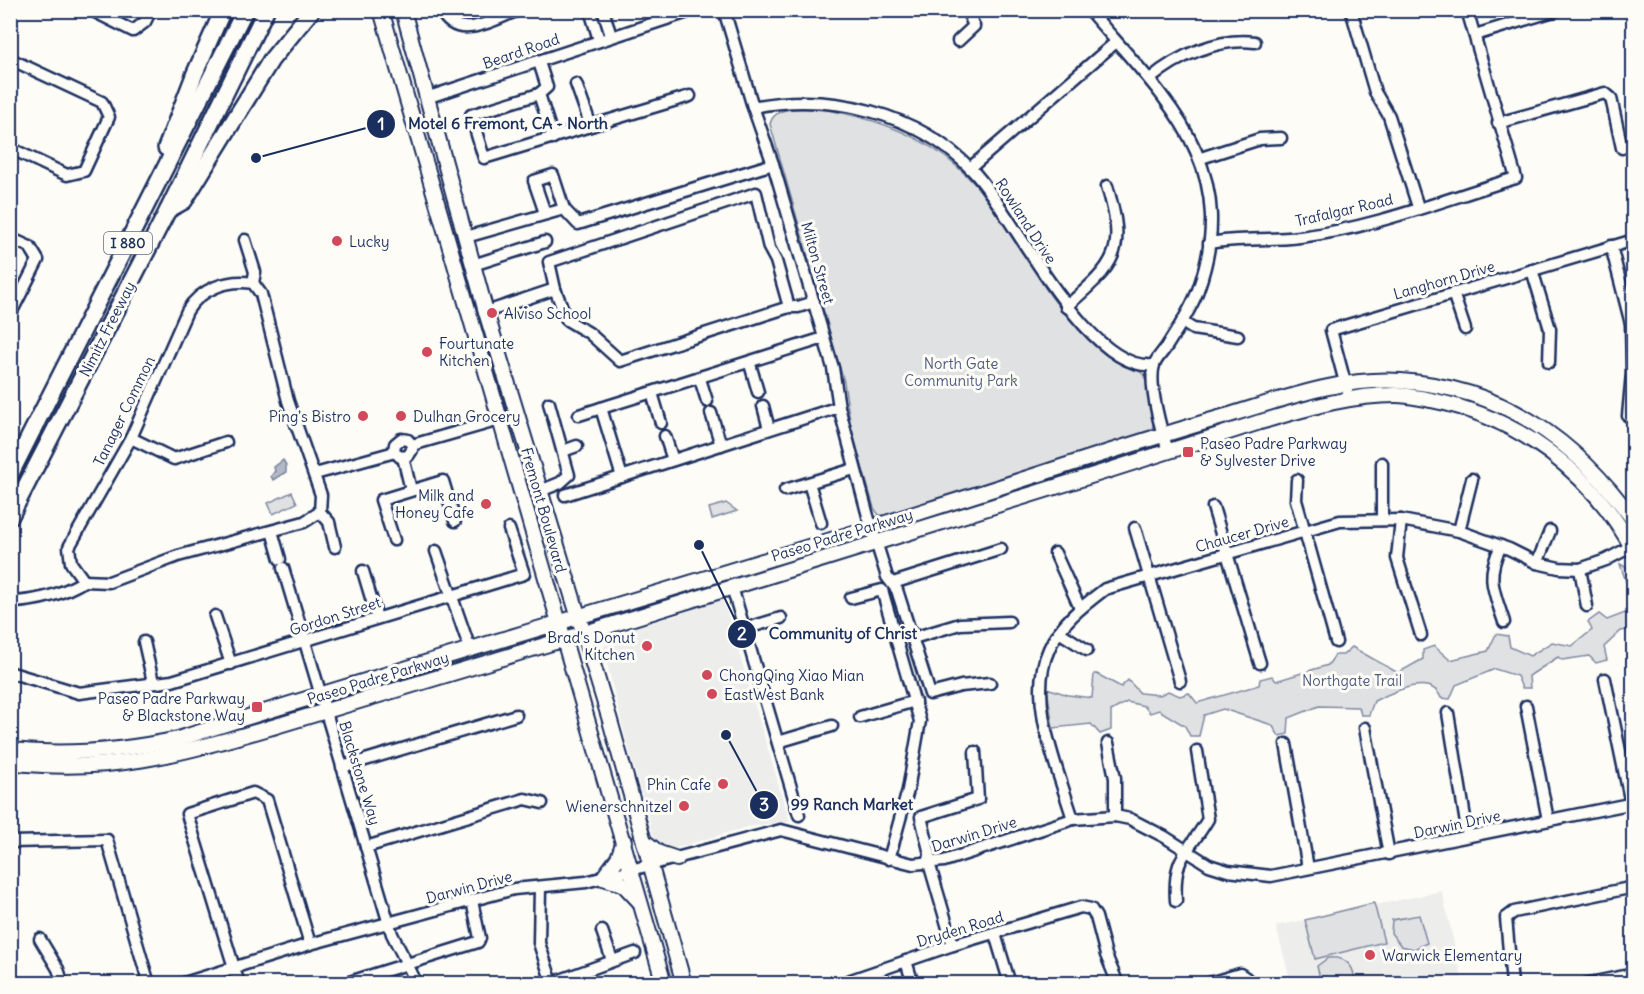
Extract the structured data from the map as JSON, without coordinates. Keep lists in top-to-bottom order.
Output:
{
  "streets": {
    "highway": ["I 880", "Nimitz Freeway"],
    "main road": ["Fremont Boulevard", "Paseo Padre Parkway"],
    "street": [
      "Beard Road",
      "Trafalgar Road",
      "Rowland Drive",
      "Milton Street",
      "Langhorn Drive",
      "Tanager Common",
      "Chaucer Drive",
      "Gordon Street",
      "Blackstone Way",
      "Darwin Drive",
      "Dryden Road"
    ]
  },
  "crossings": [
    ["Beard Road", "Fremont Boulevard"],
    ["Rowland Drive", "Milton Street"],
    ["Milton Street", "Paseo Padre Parkway"],
    ["Langhorn Drive", "Paseo Padre Parkway"],
    ["Fremont Boulevard", "Paseo Padre Parkway"],
    ["Fremont Boulevard", "Darwin Drive"],
    ["Chaucer Drive", "Paseo Padre Parkway"],
    ["Chaucer Drive", "Darwin Drive"],
    ["Paseo Padre Parkway", "Blackstone Way"],
    ["Gordon Street", "Blackstone Way"],
    ["Blackstone Way", "Darwin Drive"]
  ],
  "parks": ["North Gate Community Park", "Northgate Trail"],
  "places": {
    "other": [
      "Motel 6 Fremont, CA - North",
      "Lucky",
      "Alviso School",
      "Fourtunate Kitchen",
      "Ping's Bistro",
      "Dulhan Grocery",
      "Milk and Honey Cafe",
      "Community of Christ",
      "Brad's Donut Kitchen",
      "ChongQing Xiao Mian",
      "EastWest Bank",
      "99 Ranch Market",
      "Phin Cafe",
      "Wienerschnitzel",
      "Warwick Elementary"
    ],
    "transit": ["Paseo Padre Parkway & Sylvester Drive", "Paseo Padre Parkway & Blackstone Way"]
  }
}
